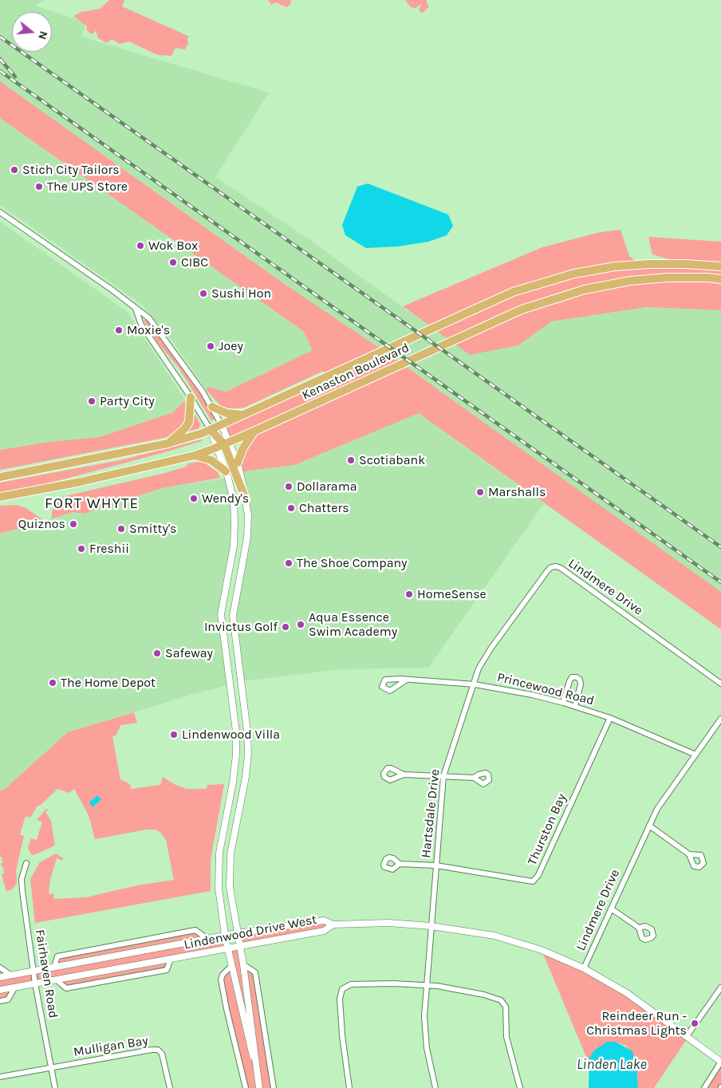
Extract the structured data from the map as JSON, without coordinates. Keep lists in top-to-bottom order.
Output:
{
  "streets": {
    "main road": ["Kenaston Boulevard"],
    "street": [
      "Lindmere Drive",
      "Princewood Road",
      "Hartsdale Drive",
      "Thurston Bay",
      "Lindenwood Drive West",
      "Fairhaven Road",
      "Mulligan Bay"
    ]
  },
  "crossings": [
    ["Lindmere Drive", "Princewood Road"],
    ["Lindmere Drive", "Hartsdale Drive"],
    ["Lindmere Drive", "Lindenwood Drive West"],
    ["Princewood Road", "Hartsdale Drive"],
    ["Princewood Road", "Thurston Bay"],
    ["Hartsdale Drive", "Thurston Bay"],
    ["Hartsdale Drive", "Lindenwood Drive West"],
    ["Lindenwood Drive West", "Fairhaven Road"],
    ["Fairhaven Road", "Mulligan Bay"]
  ],
  "districts": ["FORT WHYTE"],
  "water": ["Linden Lake"],
  "places": [
    "Stich City Tailors",
    "The UPS Store",
    "Wok Box",
    "CIBC",
    "Sushi Hon",
    "Moxie's",
    "Joey",
    "Party City",
    "Scotiabank",
    "Dollarama",
    "Marshalls",
    "Wendy's",
    "Chatters",
    "Quiznos",
    "Smitty's",
    "Freshii",
    "The Shoe Company",
    "HomeSense",
    "Aqua Essence Swim Academy",
    "Invictus Golf",
    "Safeway",
    "The Home Depot",
    "Lindenwood Villa",
    "Reindeer Run - Christmas Lights"
  ],
  "north": "right"
}
